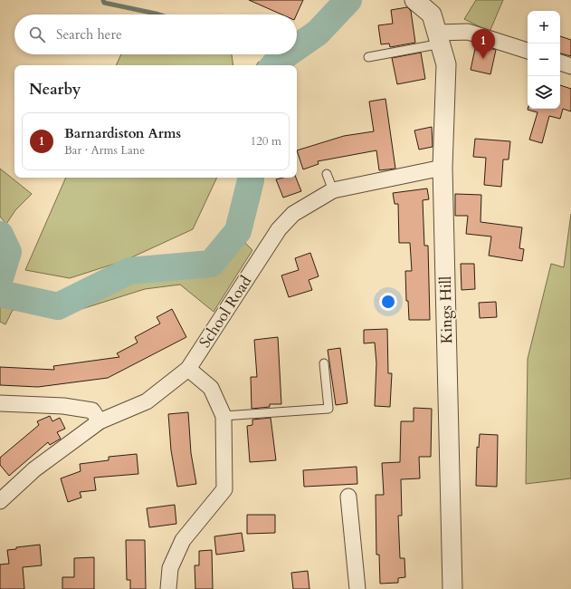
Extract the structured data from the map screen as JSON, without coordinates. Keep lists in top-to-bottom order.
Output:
{
  "streets": {
    "street": ["Kings Hill", "School Road"]
  },
  "crossings": [
    ["Kings Hill", "School Road"]
  ],
  "page": {
    "map_buttons": ["+", "−"],
    "search": "Search here",
    "pins": "1",
    "heading": "Nearby",
    "list": [
      {
        "mark": "1",
        "name": "Barnardiston Arms",
        "note": "Bar · Arms Lane",
        "value": "120 m"
      }
    ]
  }
}
